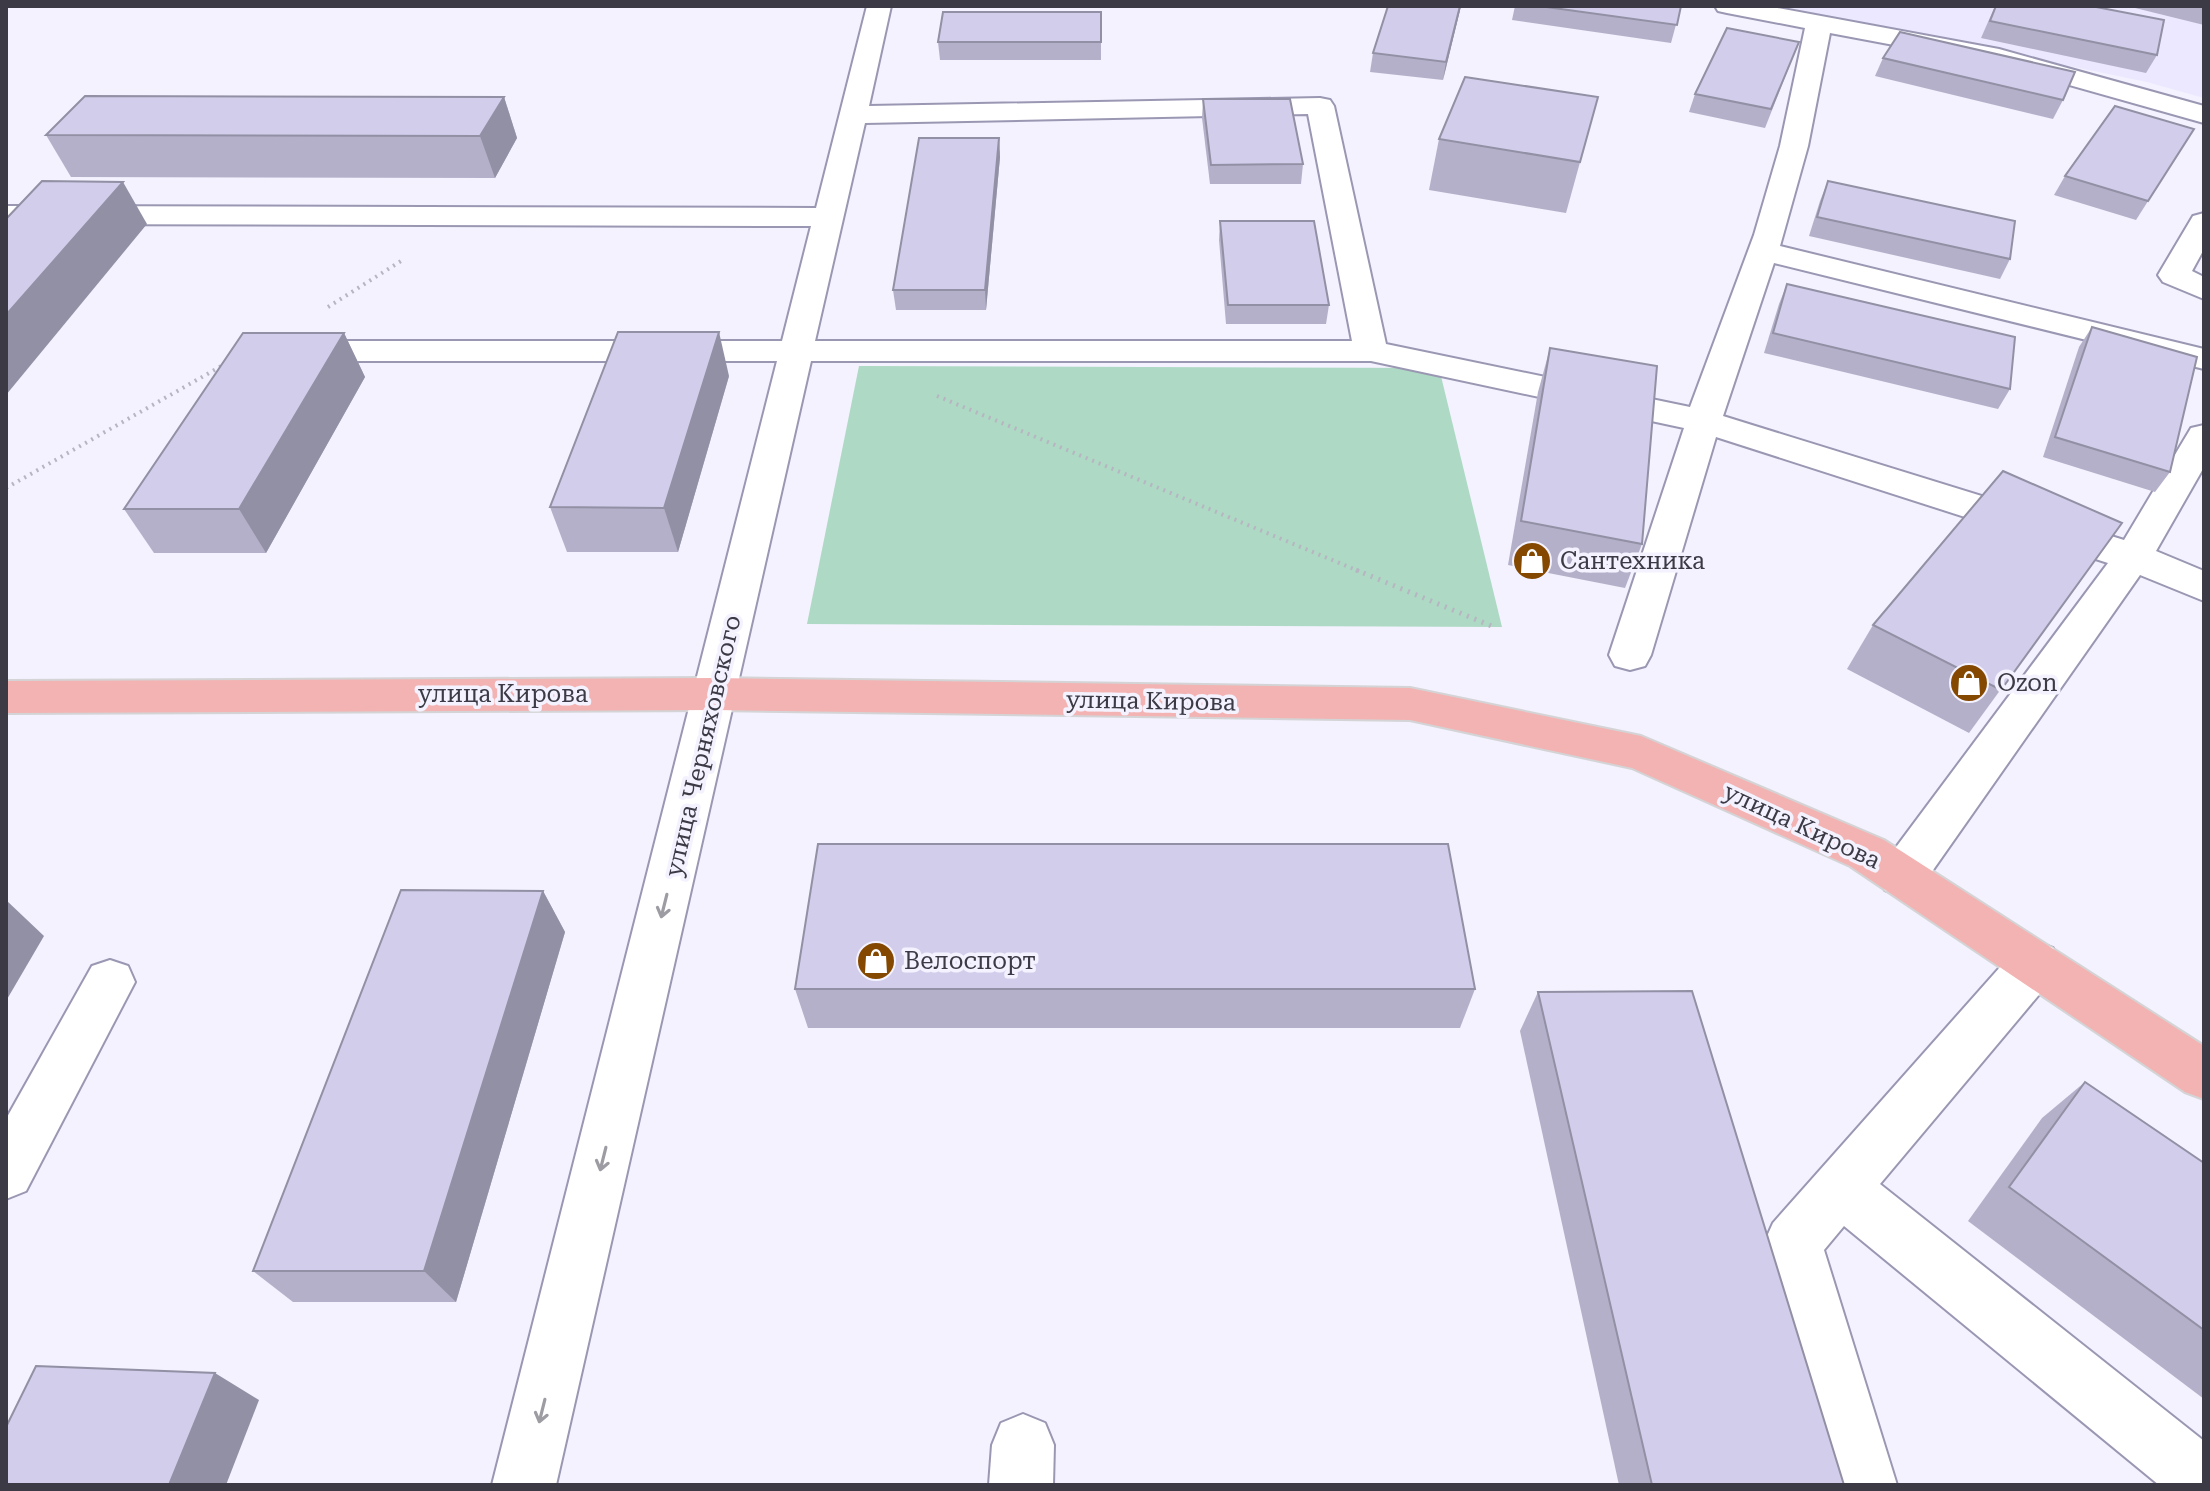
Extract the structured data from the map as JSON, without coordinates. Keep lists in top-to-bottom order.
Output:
{
  "streets": {
    "main road": ["улица Кирова"],
    "street": ["улица Черняховского"]
  },
  "crossings": [
    ["улица Кирова", "улица Черняховского"]
  ],
  "one_way": ["улица Черняховского"],
  "places": {
    "shop": ["Сантехника", "Ozon", "Велоспорт"]
  }
}
